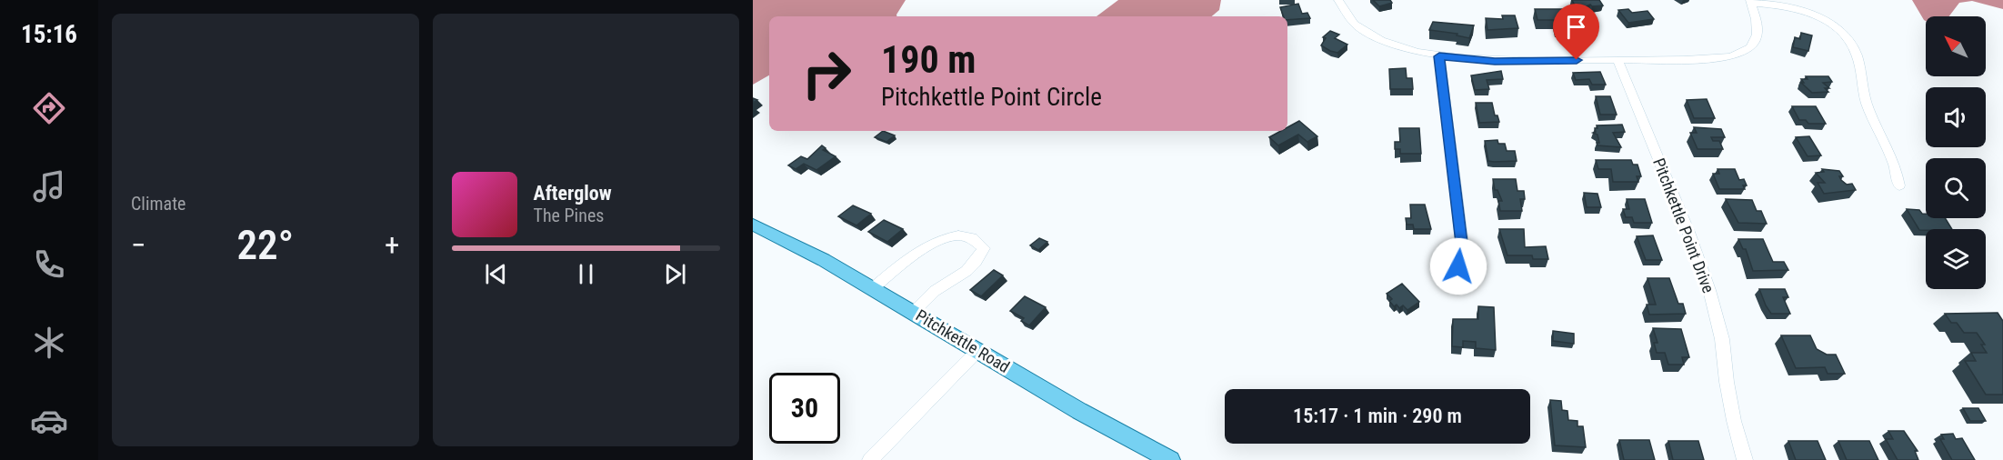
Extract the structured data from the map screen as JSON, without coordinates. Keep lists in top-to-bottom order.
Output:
{
  "streets": {
    "main road": ["Pitchkettle Road"],
    "street": ["Pitchkettle Point Drive"]
  },
  "north": "top left",
  "page": {
    "tabs": "15:16",
    "tile": "Climate",
    "turn": ["190 m", "Pitchkettle Point Circle"],
    "song": ["Afterglow", "The Pines"],
    "heat": ["−", "22°", "+"],
    "limit": "30",
    "trip": "15:17 · 1 min · 290 m"
  }
}
